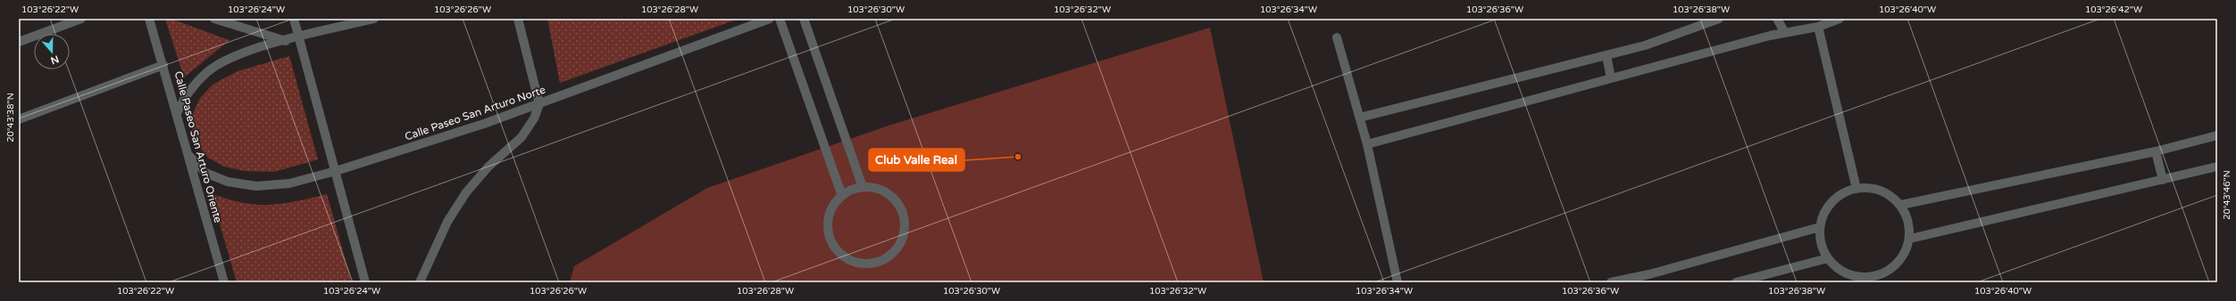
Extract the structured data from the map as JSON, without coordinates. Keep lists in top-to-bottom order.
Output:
{
  "streets": {
    "street": ["Calle Paseo San Arturo Norte", "Calle Paseo San Arturo Oriente"]
  },
  "crossings": [
    ["Calle Paseo San Arturo Norte", "Calle Paseo San Arturo Oriente"]
  ],
  "places": ["Club Valle Real"],
  "north": "bottom",
  "coordinates": [
    "103°26'22\"W",
    "103°26'24\"W",
    "103°26'26\"W",
    "103°26'28\"W",
    "103°26'30\"W",
    "103°26'32\"W",
    "103°26'34\"W",
    "103°26'36\"W",
    "103°26'38\"W",
    "103°26'40\"W",
    "103°26'42\"W",
    "20°43'38\"N",
    "20°43'46\"N"
  ]
}
